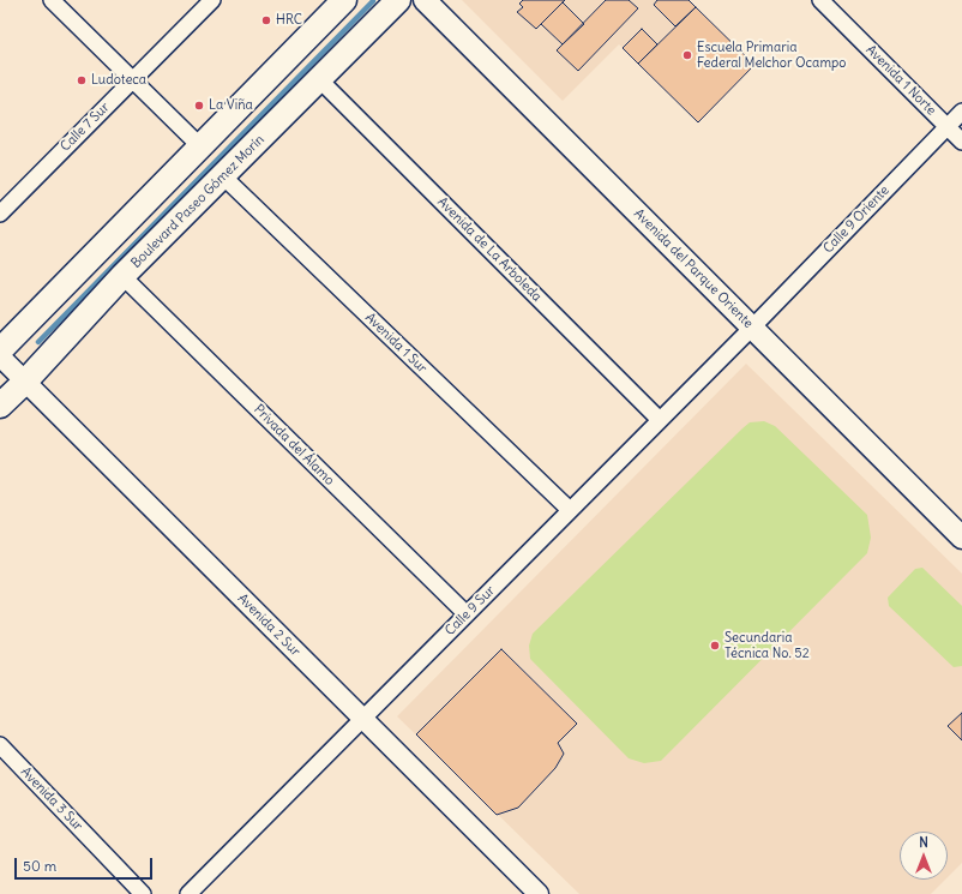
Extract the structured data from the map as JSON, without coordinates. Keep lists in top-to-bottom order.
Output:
{
  "streets": {
    "main road": ["Boulevard Paseo Gómez Morín", "Avenida del Parque Oriente"],
    "street": [
      "Avenida 1 Norte",
      "Calle 7 Sur",
      "Calle 9 Oriente",
      "Avenida de La Arboleda",
      "Avenida 1 Sur",
      "Privada del Álamo",
      "Calle 9 Sur",
      "Avenida 2 Sur",
      "Avenida 3 Sur"
    ]
  },
  "crossings": [
    ["Avenida 1 Norte", "Calle 9 Oriente"],
    ["Boulevard Paseo Gómez Morín", "Avenida de La Arboleda"],
    ["Boulevard Paseo Gómez Morín", "Avenida 1 Sur"],
    ["Boulevard Paseo Gómez Morín", "Privada del Álamo"],
    ["Boulevard Paseo Gómez Morín", "Avenida 2 Sur"],
    ["Calle 9 Oriente", "Avenida del Parque Oriente"],
    ["Calle 9 Oriente", "Calle 9 Sur"],
    ["Avenida de La Arboleda", "Calle 9 Sur"],
    ["Avenida del Parque Oriente", "Calle 9 Sur"],
    ["Avenida 1 Sur", "Calle 9 Sur"],
    ["Privada del Álamo", "Calle 9 Sur"],
    ["Calle 9 Sur", "Avenida 2 Sur"]
  ],
  "places": [
    "HRC",
    "Escuela Primaria Federal Melchor Ocampo",
    "Ludoteca",
    "La Viña",
    "Secundaria Técnica No. 52"
  ],
  "scale_bar": "50 m",
  "north": "top"
}
